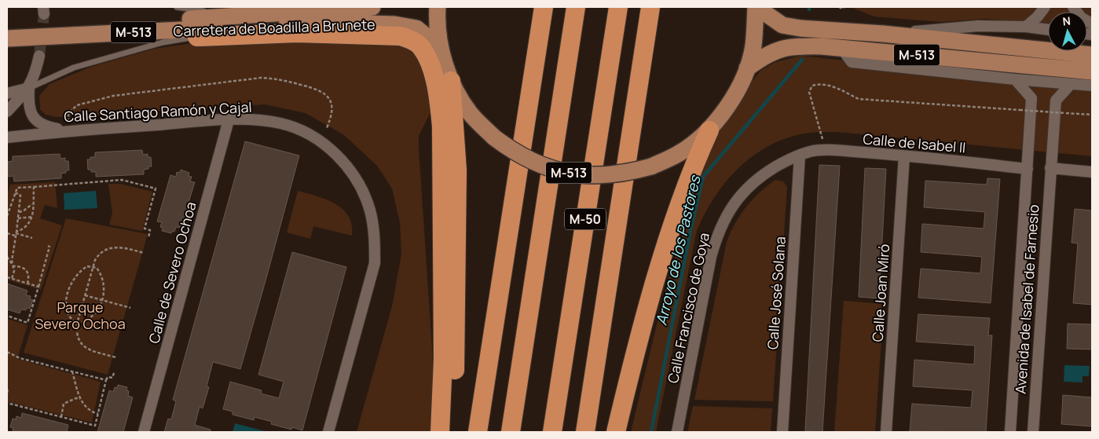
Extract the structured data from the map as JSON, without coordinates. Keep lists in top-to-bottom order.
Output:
{
  "streets": {
    "highway": ["M-50"],
    "main road": ["Carretera de Boadilla a Brunete", "M-513"],
    "street": [
      "Calle Santiago Ramón y Cajal",
      "Calle de Isabel II",
      "Calle de Severo Ochoa",
      "Calle José Solana",
      "Calle Joan Miró",
      "Avenida de Isabel de Farnesio",
      "Calle Francisco de Goya"
    ]
  },
  "crossings": [
    ["Carretera de Boadilla a Brunete", "M-513"],
    ["Calle Santiago Ramón y Cajal", "Calle de Severo Ochoa"],
    ["Calle de Isabel II", "Calle José Solana"],
    ["Calle de Isabel II", "Calle Joan Miró"],
    ["Calle de Isabel II", "Avenida de Isabel de Farnesio"],
    ["Calle de Isabel II", "Calle Francisco de Goya"],
    ["Calle José Solana", "Calle Francisco de Goya"]
  ],
  "water": ["Arroyo de los Pastores"],
  "parks": ["Parque Severo Ochoa"],
  "north": "top"
}
